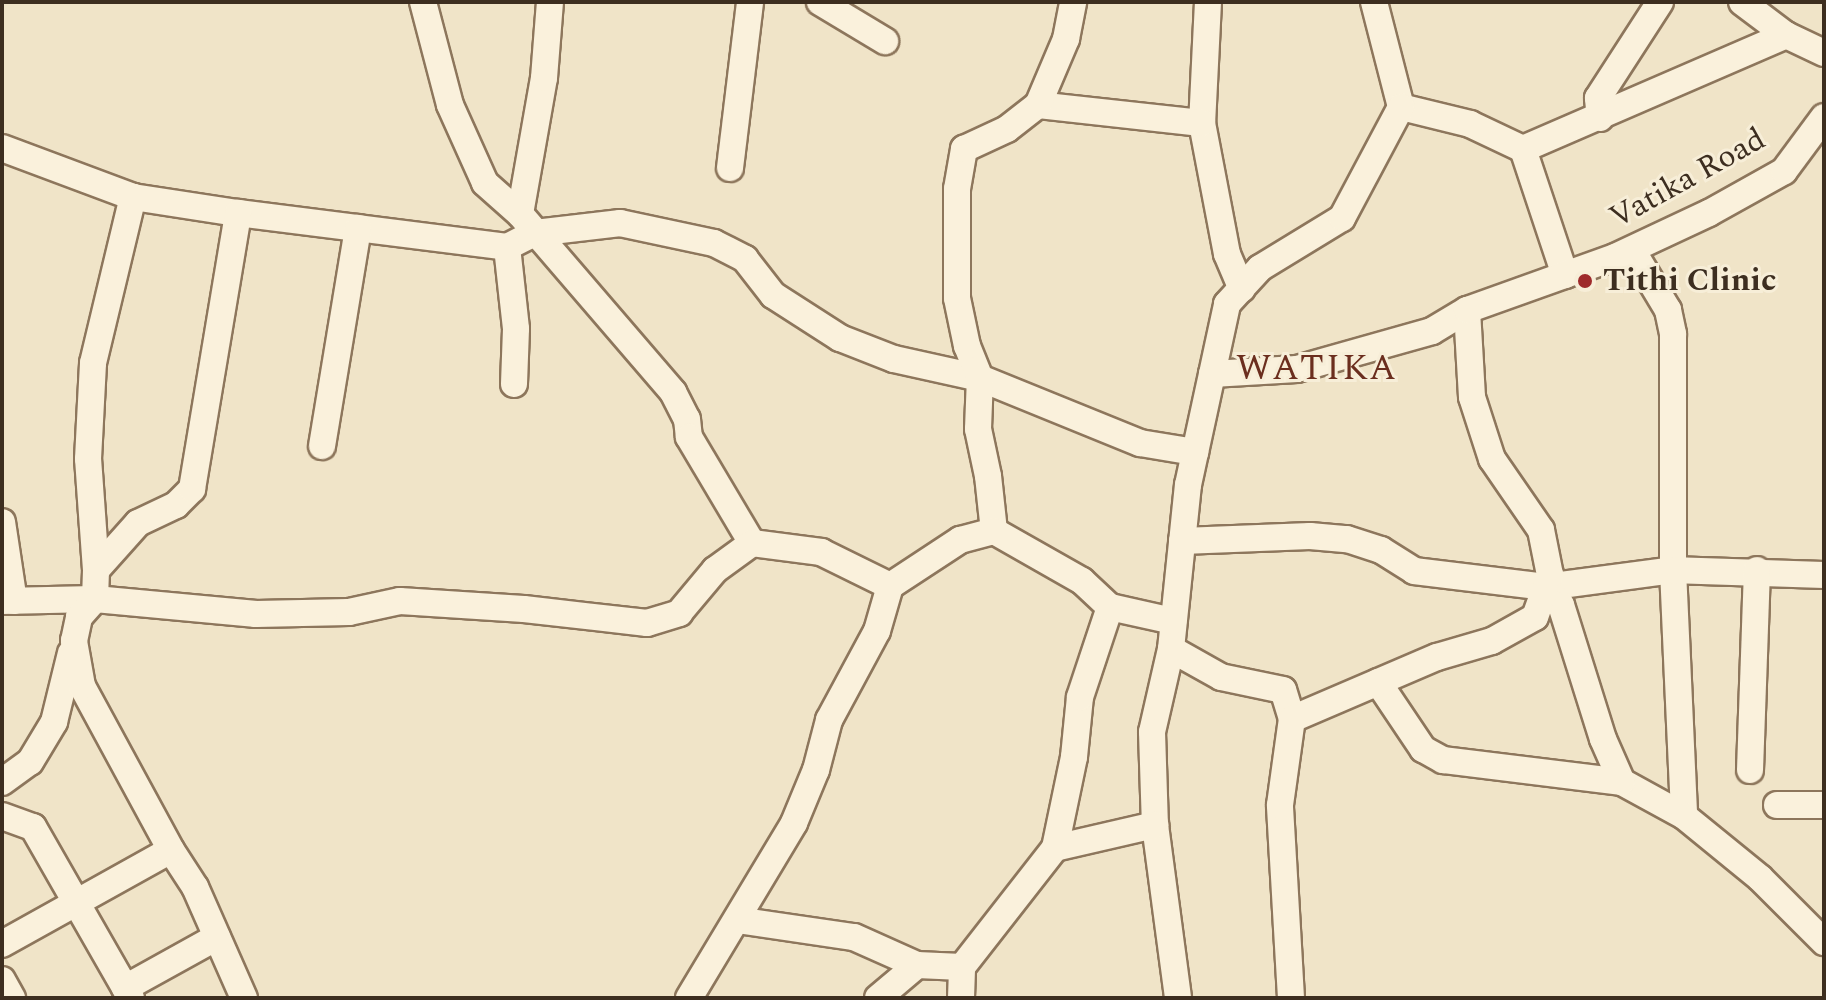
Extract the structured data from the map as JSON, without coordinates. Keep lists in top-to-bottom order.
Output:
{
  "streets": {
    "street": ["Vatika Road"]
  },
  "districts": ["WATIKA"],
  "places": ["Tithi Clinic"]
}
